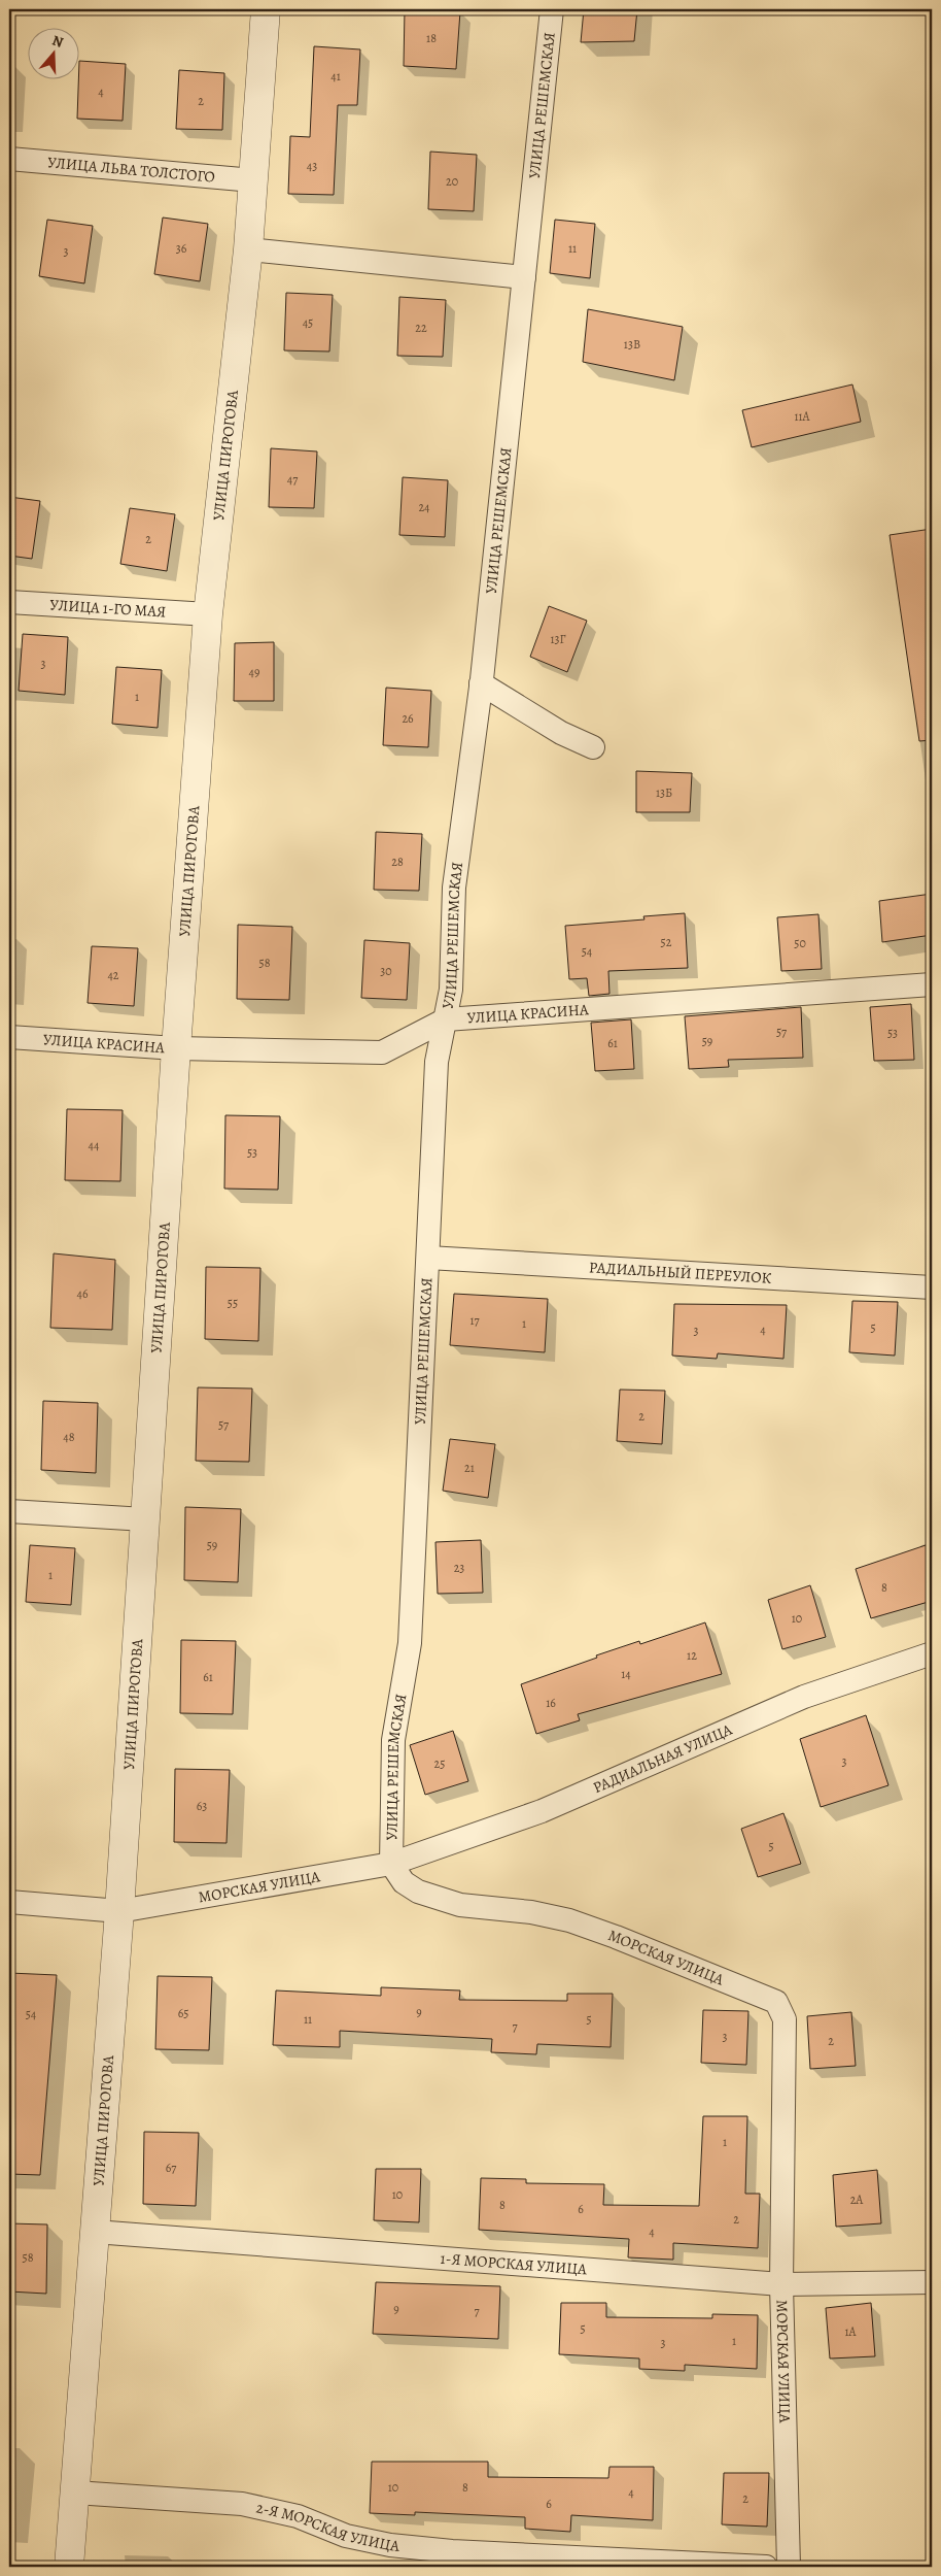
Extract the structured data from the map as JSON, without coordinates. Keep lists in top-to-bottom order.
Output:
{
  "streets": {
    "street": [
      "УЛИЦА РЕШЕМСКАЯ",
      "УЛИЦА ЛЬВА ТОЛСТОГО",
      "УЛИЦА ПИРОГОВА",
      "УЛИЦА 1-ГО МАЯ",
      "УЛИЦА КРАСИНА",
      "РАДИАЛЬНЫЙ ПЕРЕУЛОК",
      "РАДИАЛЬНАЯ УЛИЦА",
      "МОРСКАЯ УЛИЦА",
      "1-Я МОРСКАЯ УЛИЦА",
      "2-Я МОРСКАЯ УЛИЦА"
    ]
  },
  "crossings": [
    ["УЛИЦА РЕШЕМСКАЯ", "УЛИЦА КРАСИНА"],
    ["УЛИЦА РЕШЕМСКАЯ", "РАДИАЛЬНЫЙ ПЕРЕУЛОК"],
    ["УЛИЦА РЕШЕМСКАЯ", "РАДИАЛЬНАЯ УЛИЦА"],
    ["УЛИЦА РЕШЕМСКАЯ", "МОРСКАЯ УЛИЦА"],
    ["УЛИЦА ЛЬВА ТОЛСТОГО", "УЛИЦА ПИРОГОВА"],
    ["УЛИЦА ПИРОГОВА", "УЛИЦА 1-ГО МАЯ"],
    ["УЛИЦА ПИРОГОВА", "УЛИЦА КРАСИНА"],
    ["УЛИЦА ПИРОГОВА", "МОРСКАЯ УЛИЦА"],
    ["УЛИЦА ПИРОГОВА", "1-Я МОРСКАЯ УЛИЦА"],
    ["УЛИЦА ПИРОГОВА", "2-Я МОРСКАЯ УЛИЦА"],
    ["РАДИАЛЬНАЯ УЛИЦА", "МОРСКАЯ УЛИЦА"],
    ["МОРСКАЯ УЛИЦА", "1-Я МОРСКАЯ УЛИЦА"]
  ],
  "house_numbers": [
    "18",
    "41",
    "4",
    "2",
    "43",
    "20",
    "36",
    "11",
    "3",
    "45",
    "22",
    "13В",
    "11А",
    "47",
    "24",
    "2",
    "13Г",
    "3",
    "49",
    "1",
    "26",
    "13Б",
    "28",
    "52",
    "50",
    "54",
    "58",
    "30",
    "42",
    "57",
    "53",
    "59",
    "61",
    "44",
    "53",
    "46",
    "55",
    "17",
    "1",
    "5",
    "4",
    "3",
    "2",
    "57",
    "48",
    "21",
    "59",
    "23",
    "1",
    "8",
    "10",
    "12",
    "14",
    "61",
    "16",
    "3",
    "25",
    "63",
    "5",
    "9",
    "65",
    "54",
    "11",
    "5",
    "7",
    "3",
    "2",
    "1",
    "67",
    "10",
    "2А",
    "8",
    "6",
    "2",
    "4",
    "58",
    "9",
    "7",
    "5",
    "1А",
    "1",
    "3",
    "10",
    "8",
    "4",
    "2",
    "6"
  ],
  "north": "top"
}
